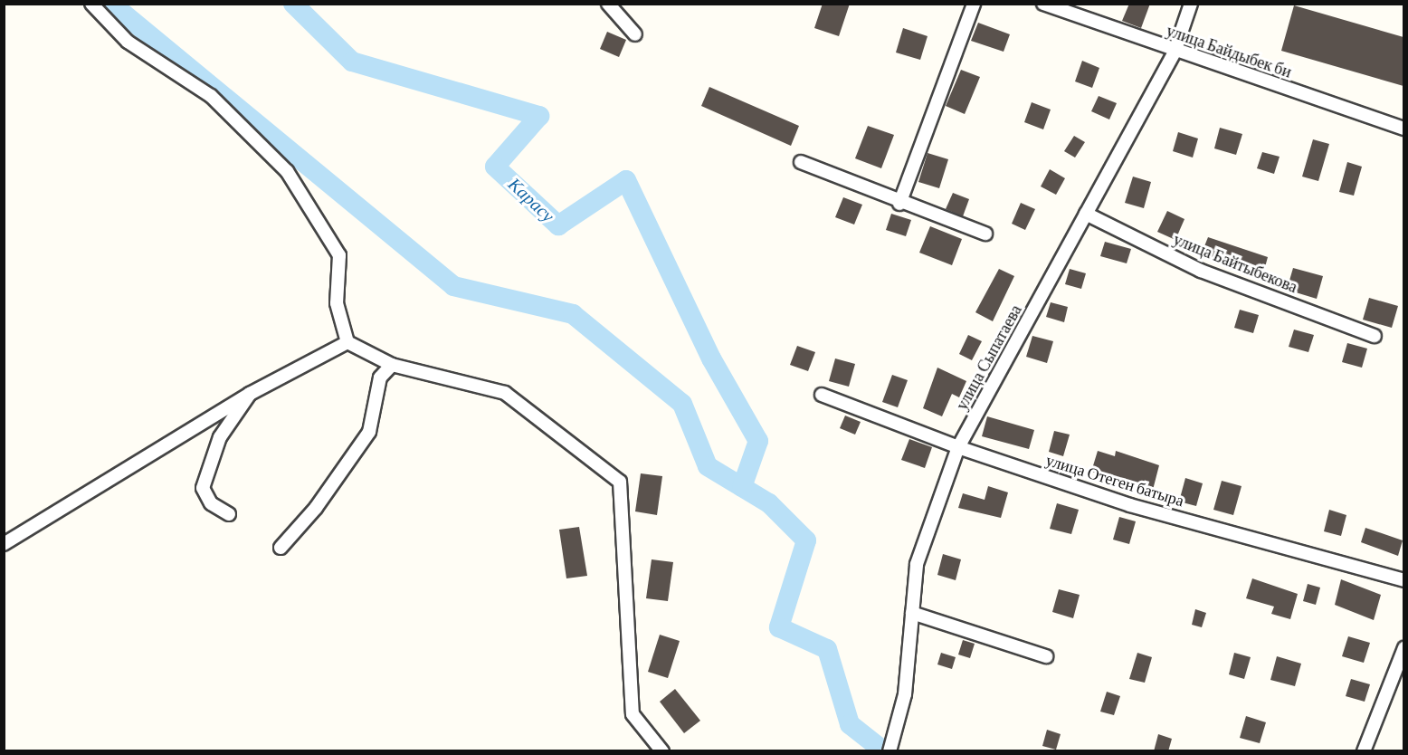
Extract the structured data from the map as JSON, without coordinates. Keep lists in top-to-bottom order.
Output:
{
  "streets": {
    "street": [
      "улица Байдыбек би",
      "улица Байтыбекова",
      "улица Сыпатаева",
      "улица Отеген батыра"
    ]
  },
  "crossings": [
    ["улица Байдыбек би", "улица Сыпатаева"],
    ["улица Байтыбекова", "улица Сыпатаева"],
    ["улица Сыпатаева", "улица Отеген батыра"]
  ],
  "water": ["Карасу"]
}
